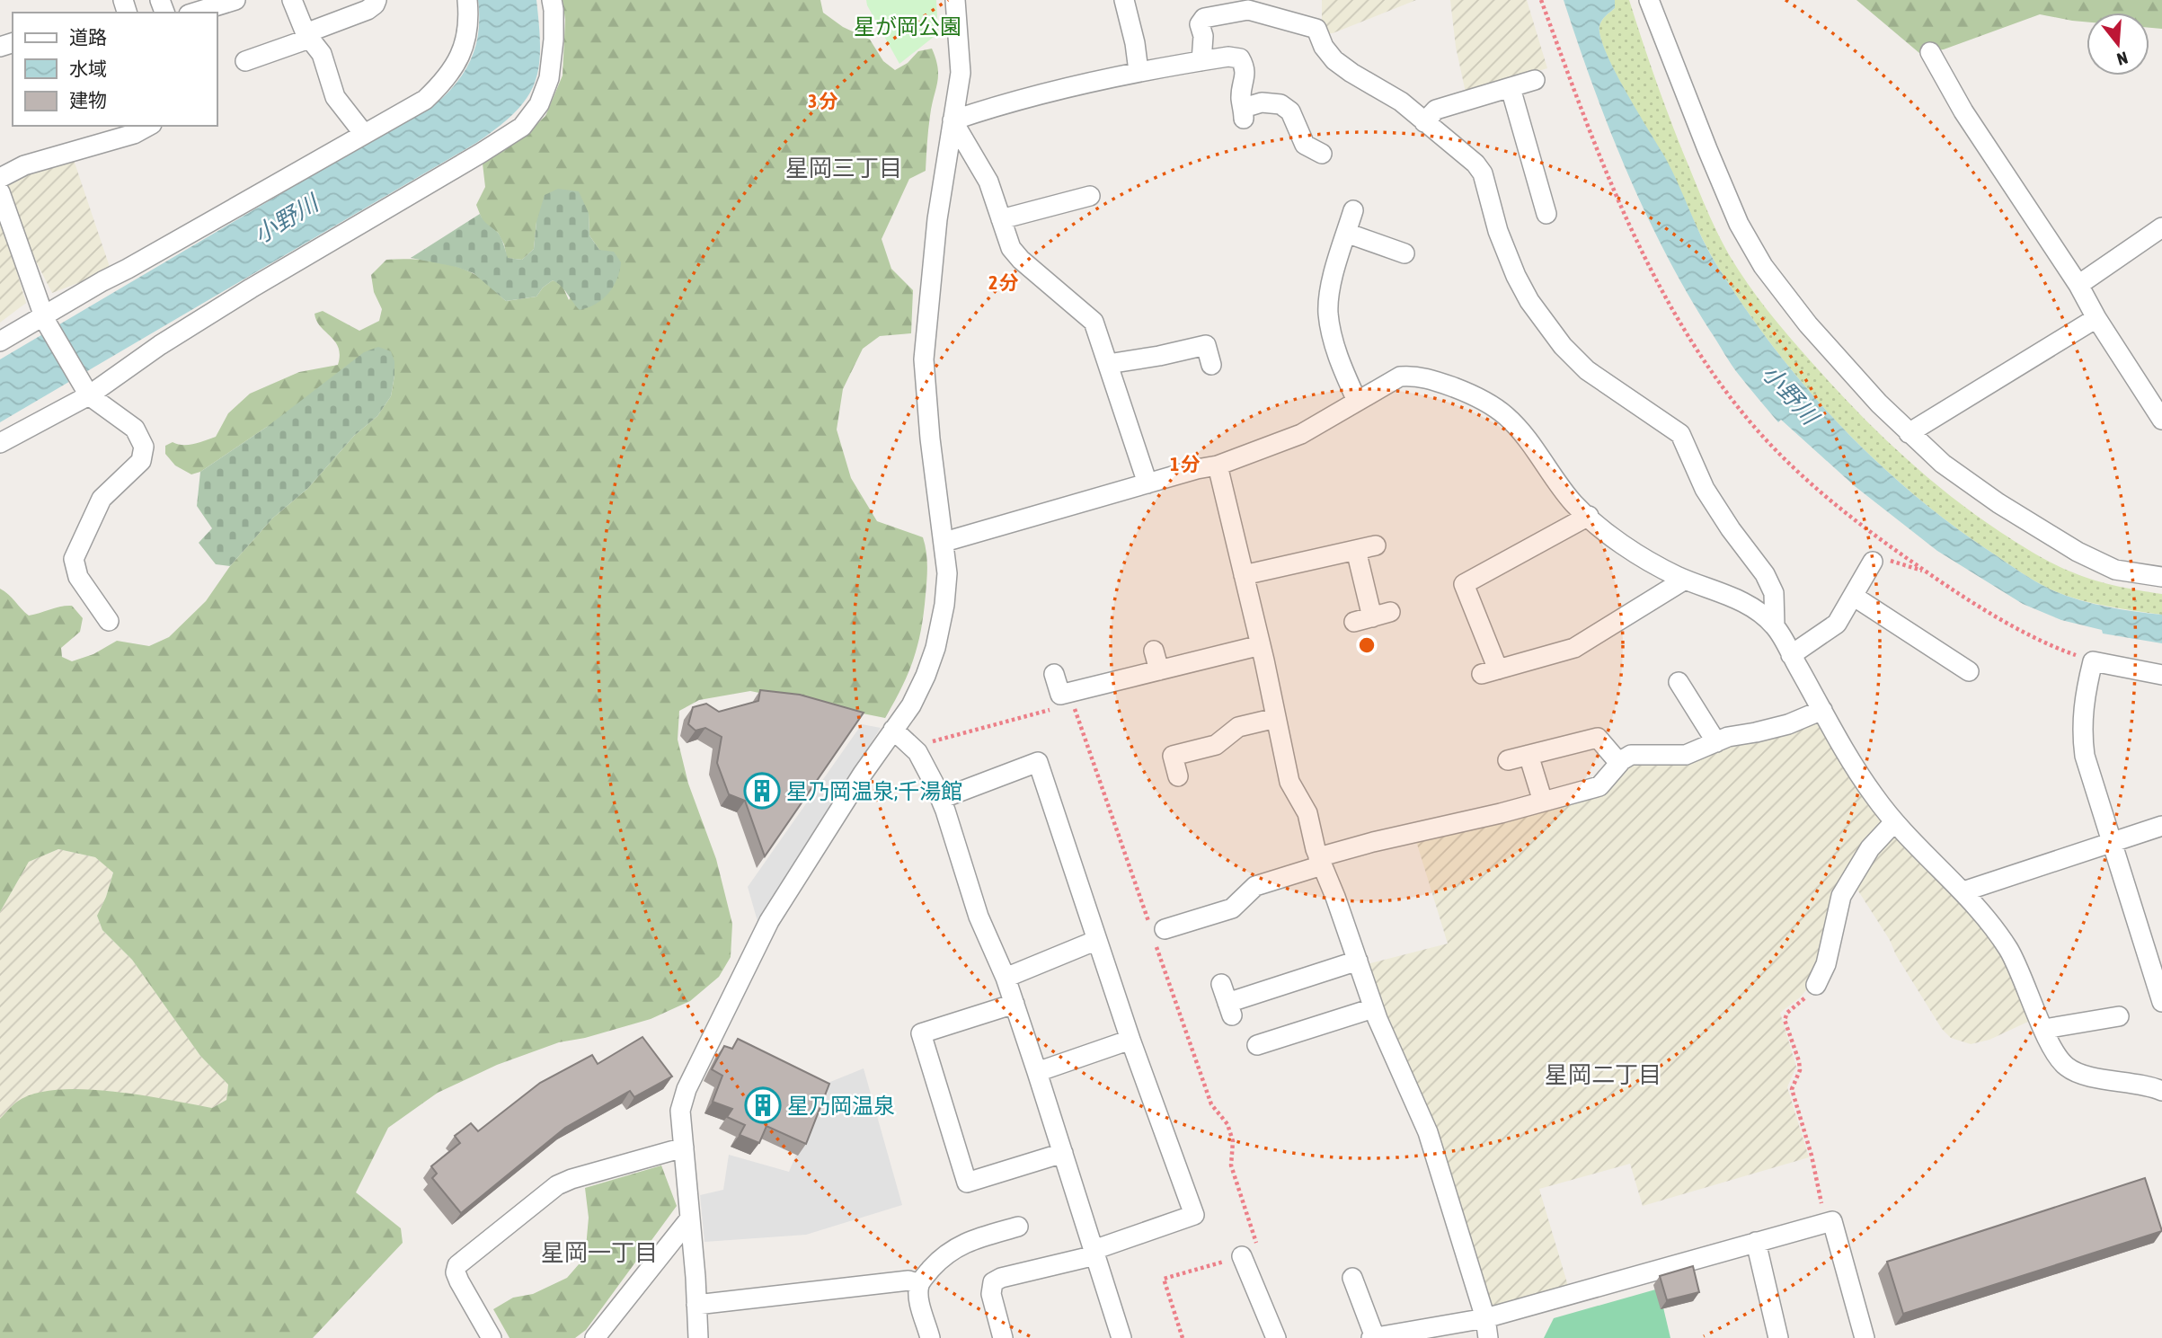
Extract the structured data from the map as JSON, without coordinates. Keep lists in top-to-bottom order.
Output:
{
  "districts": ["星岡三丁目", "星岡二丁目", "星岡一丁目"],
  "water": ["小野川"],
  "parks": ["星が岡公園"],
  "places": {
    "building": ["星乃岡温泉;千湯館", "星乃岡温泉"]
  },
  "legend": ["道路", "水域", "建物"],
  "north": "bottom",
  "rings": ["3 分", "2 分", "1 分"]
}
